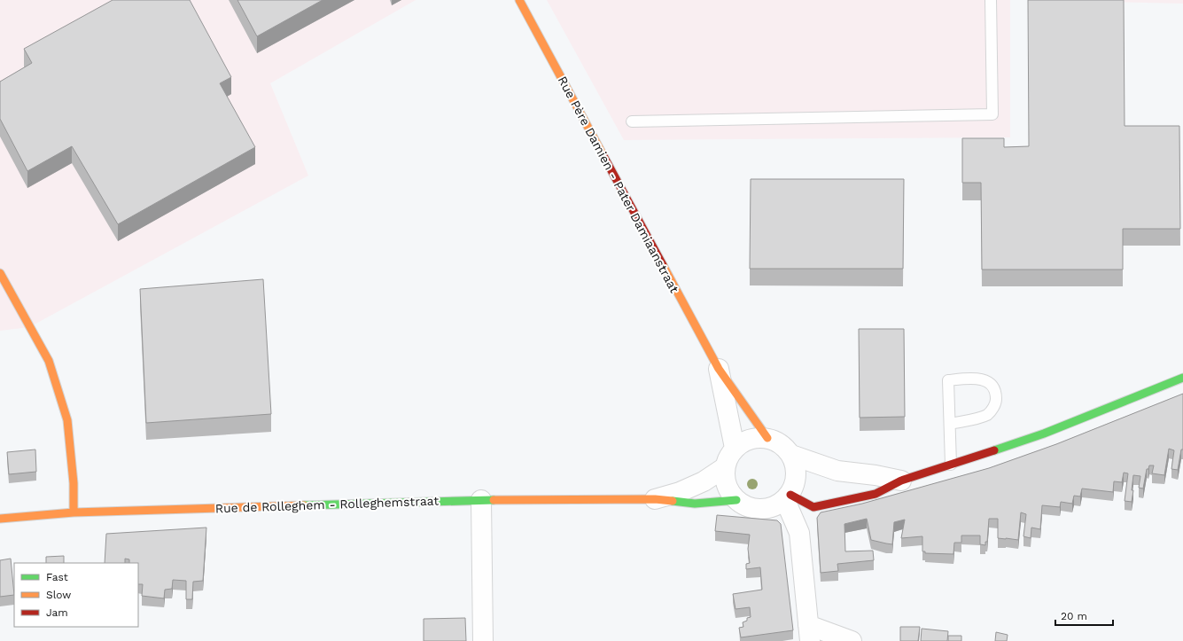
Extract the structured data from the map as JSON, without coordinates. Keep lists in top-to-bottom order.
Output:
{
  "streets": {
    "street": ["Rue Père Damien - Pater Damiaanstraat", "Rue de Rolleghem - Rolleghemstraat"]
  },
  "crossings": [
    ["Rue Père Damien - Pater Damiaanstraat", "Rue de Rolleghem - Rolleghemstraat"]
  ],
  "legend": ["Fast", "Slow", "Jam"],
  "scale_bar": "20 m"
}
